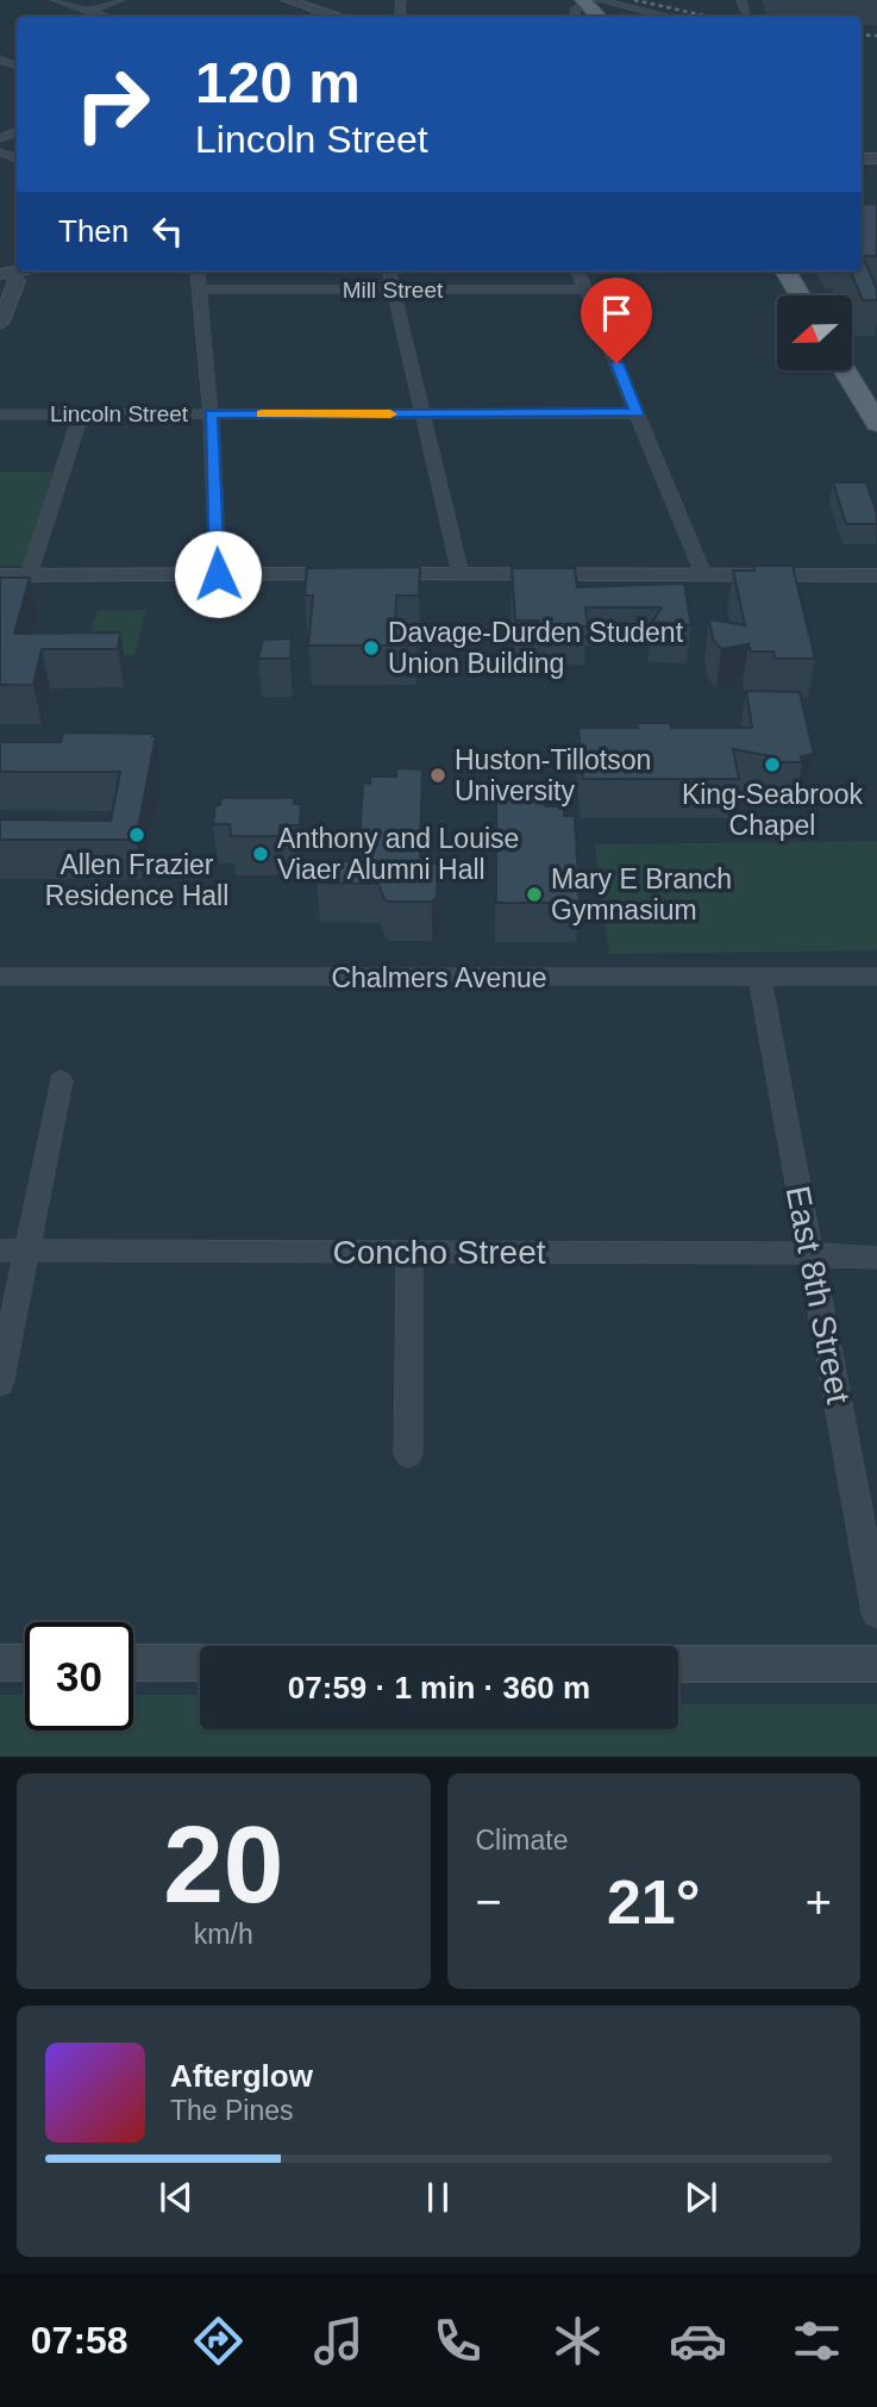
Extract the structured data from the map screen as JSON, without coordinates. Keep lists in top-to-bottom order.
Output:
{
  "streets": {
    "street": [
      "Mill Street",
      "Lincoln Street",
      "Chalmers Avenue",
      "Concho Street",
      "East 8th Street"
    ]
  },
  "crossings": [
    ["Chalmers Avenue", "East 8th Street"],
    ["Concho Street", "East 8th Street"]
  ],
  "places": [
    "Davage-Durden Student Union Building",
    "King-Seabrook Chapel",
    "Huston-Tillotson University",
    "Allen Frazier Residence Hall",
    "Anthony and Louise Viaer Alumni Hall",
    "Mary E Branch Gymnasium"
  ],
  "north": "left",
  "page": {
    "turn": ["120 m", "Lincoln Street"],
    "then": "Then",
    "limit": "30",
    "trip": "07:59 · 1 min · 360 m",
    "tile": [
      ["20", "km/h"],
      "Climate"
    ],
    "heat": ["−", "21°", "+"],
    "song": ["Afterglow", "The Pines"],
    "tabs": "07:58"
  }
}
